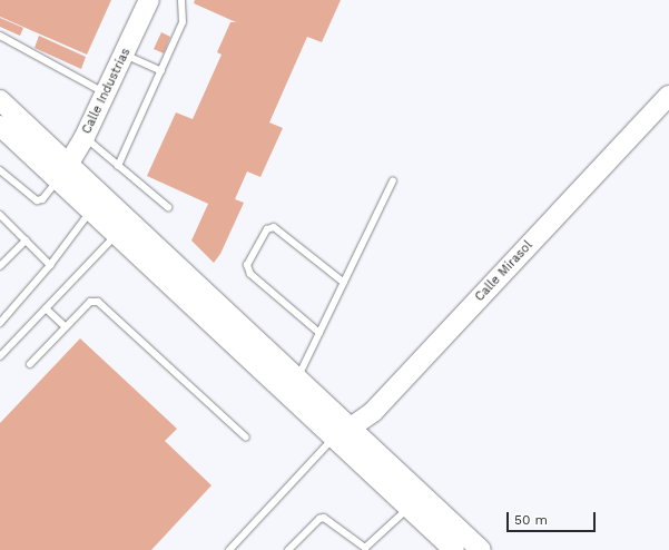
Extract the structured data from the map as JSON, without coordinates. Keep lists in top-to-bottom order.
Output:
{
  "streets": {
    "main road": ["Calle Industrias", "Calle Mirasol"]
  },
  "scale_bar": "50 m"
}
